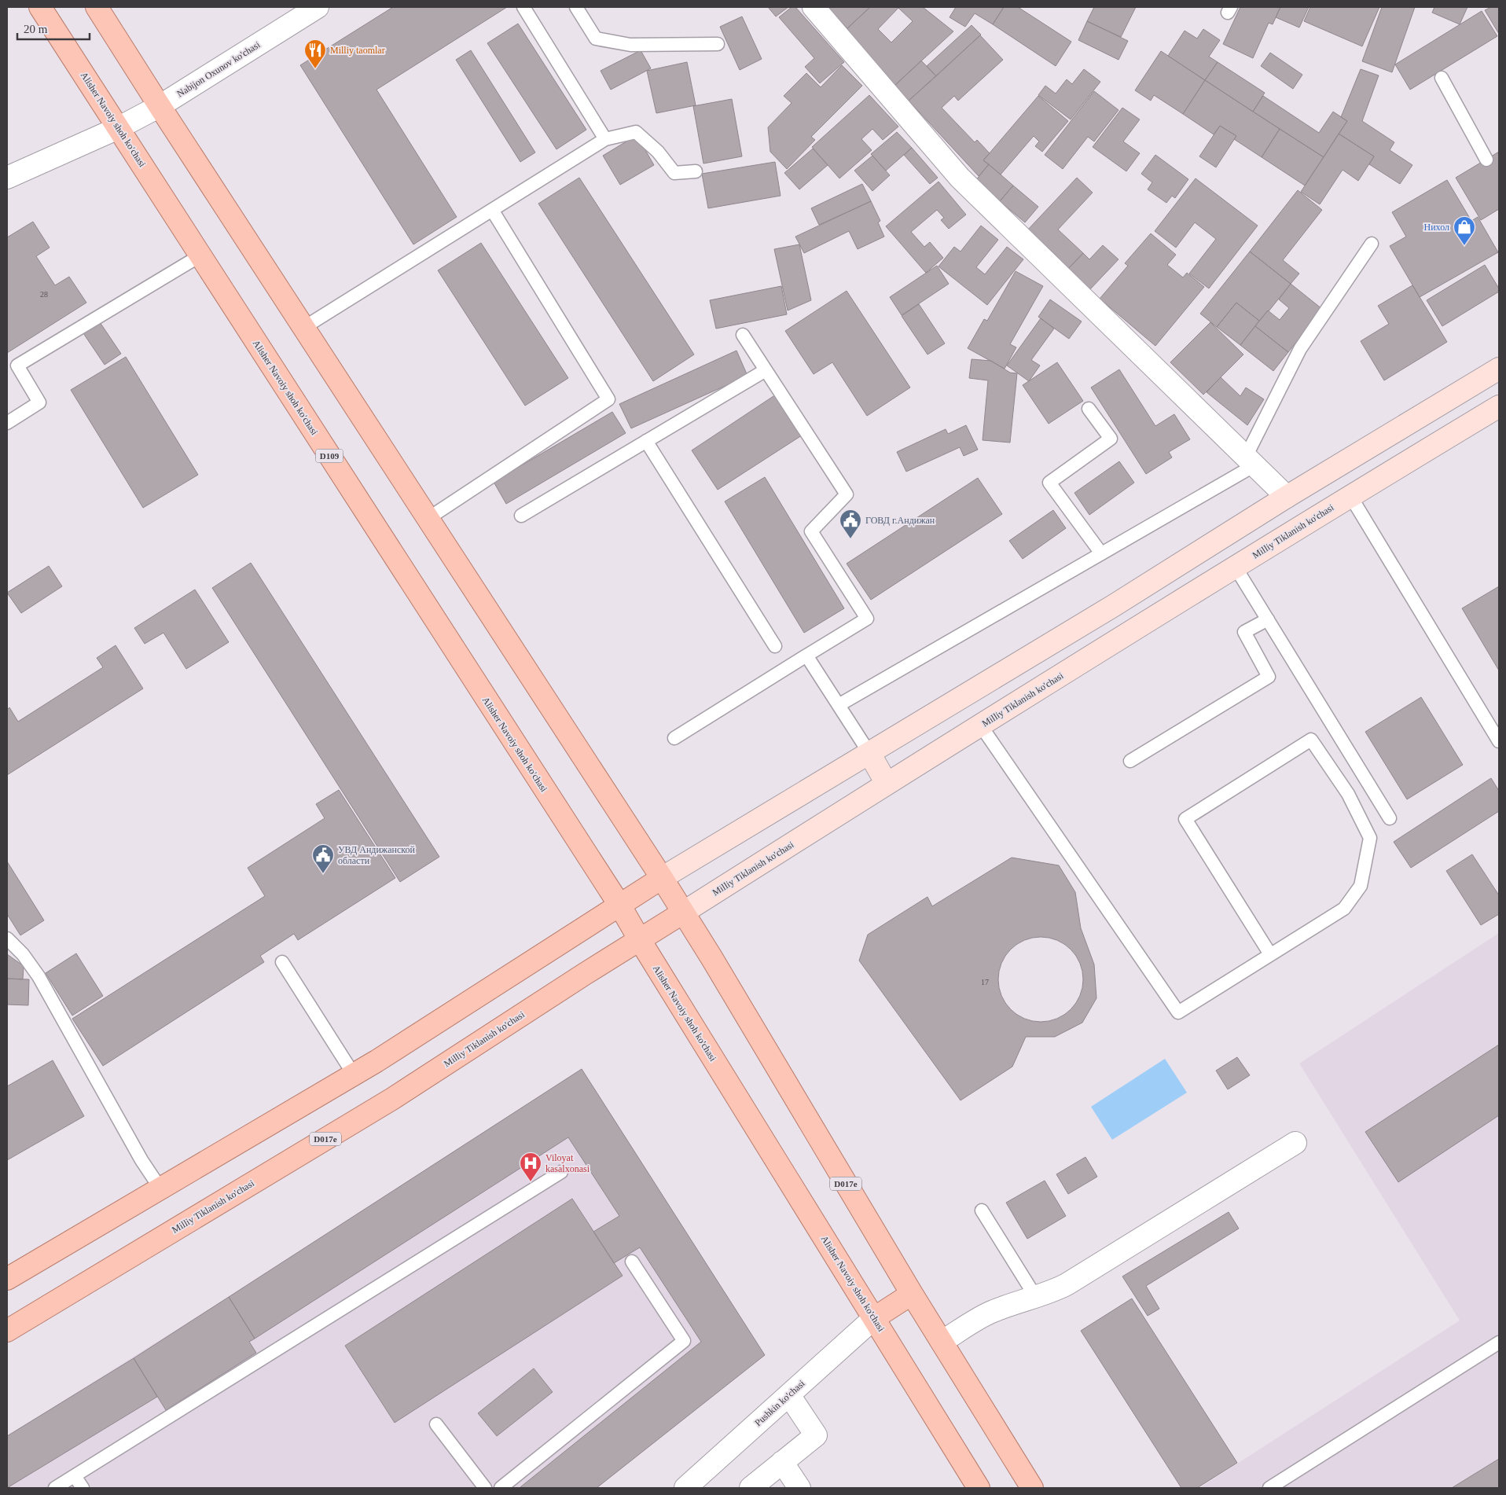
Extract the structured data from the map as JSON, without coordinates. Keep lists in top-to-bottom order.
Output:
{
  "streets": {
    "main road": [
      "Alisher Navoiy shoh ko'chasi",
      "D109",
      "Milliy Tiklanish ko'chasi",
      "D017e"
    ],
    "street": ["Nabijon Oxunov ko'chasi", "Pushkin ko'chasi"]
  },
  "crossings": [
    ["Nabijon Oxunov ko'chasi", "Alisher Navoiy shoh ko'chasi"],
    ["Alisher Navoiy shoh ko'chasi", "Milliy Tiklanish ko'chasi"],
    ["Alisher Navoiy shoh ko'chasi", "Pushkin ko'chasi"],
    ["Milliy Tiklanish ko'chasi", "D017e"]
  ],
  "places": {
    "restaurant": ["Milliy taomlar"],
    "shop": ["Нихол"],
    "public building": ["ГОВД г.Андижан", "УВД Андижанской области"],
    "hospital": ["Viloyat kasalxonasi"]
  },
  "house_numbers": ["28", "17"],
  "scale_bar": "20 m"
}
